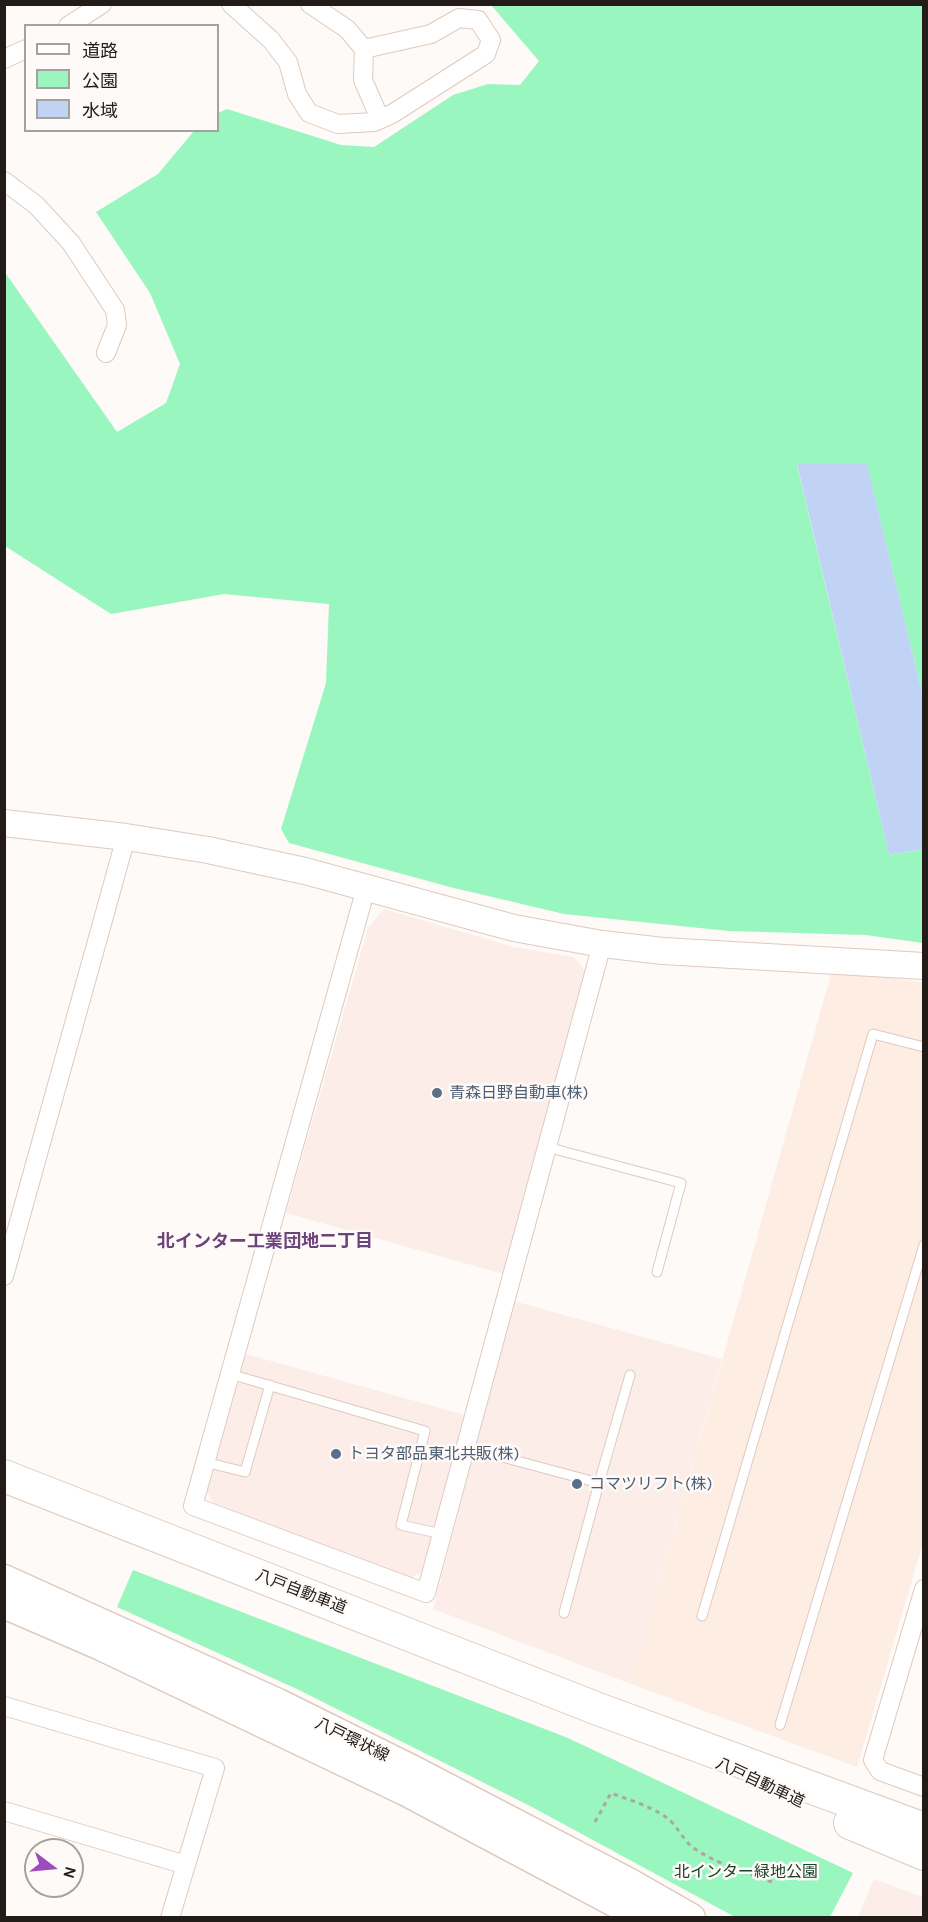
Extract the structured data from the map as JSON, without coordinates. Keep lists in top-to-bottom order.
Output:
{
  "streets": {
    "highway": ["八戸自動車道"],
    "main road": ["八戸環状線"]
  },
  "districts": ["北インター工業団地二丁目"],
  "parks": ["北インター緑地公園"],
  "places": ["青森日野自動車(株)", "トヨタ部品東北共販(株)", "コマツリフト(株)"],
  "legend": ["道路", "公園", "水域"],
  "north": "right"
}
